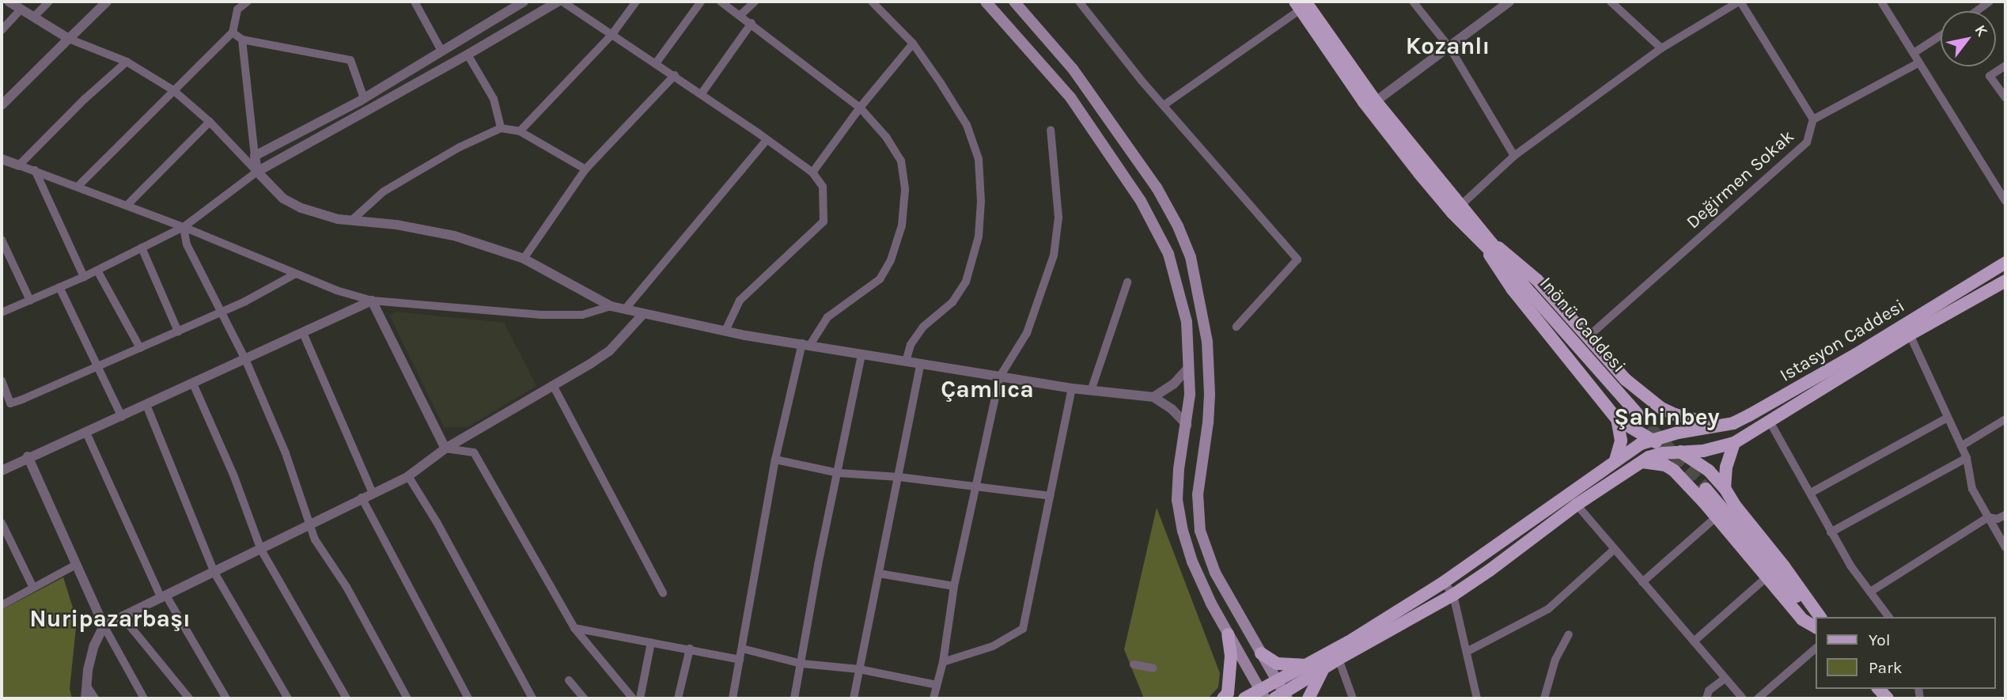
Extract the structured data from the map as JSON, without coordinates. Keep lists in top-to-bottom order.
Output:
{
  "streets": {
    "main road": ["Inönü Caddesi", "Istasyon Caddesi"],
    "street": ["Değirmen Sokak"]
  },
  "districts": [
    "Kozanlı",
    "Çamlıca",
    "Şahinbey",
    "Nuripazarbaşı"
  ],
  "legend": ["Yol", "Park"],
  "north": "top right"
}
